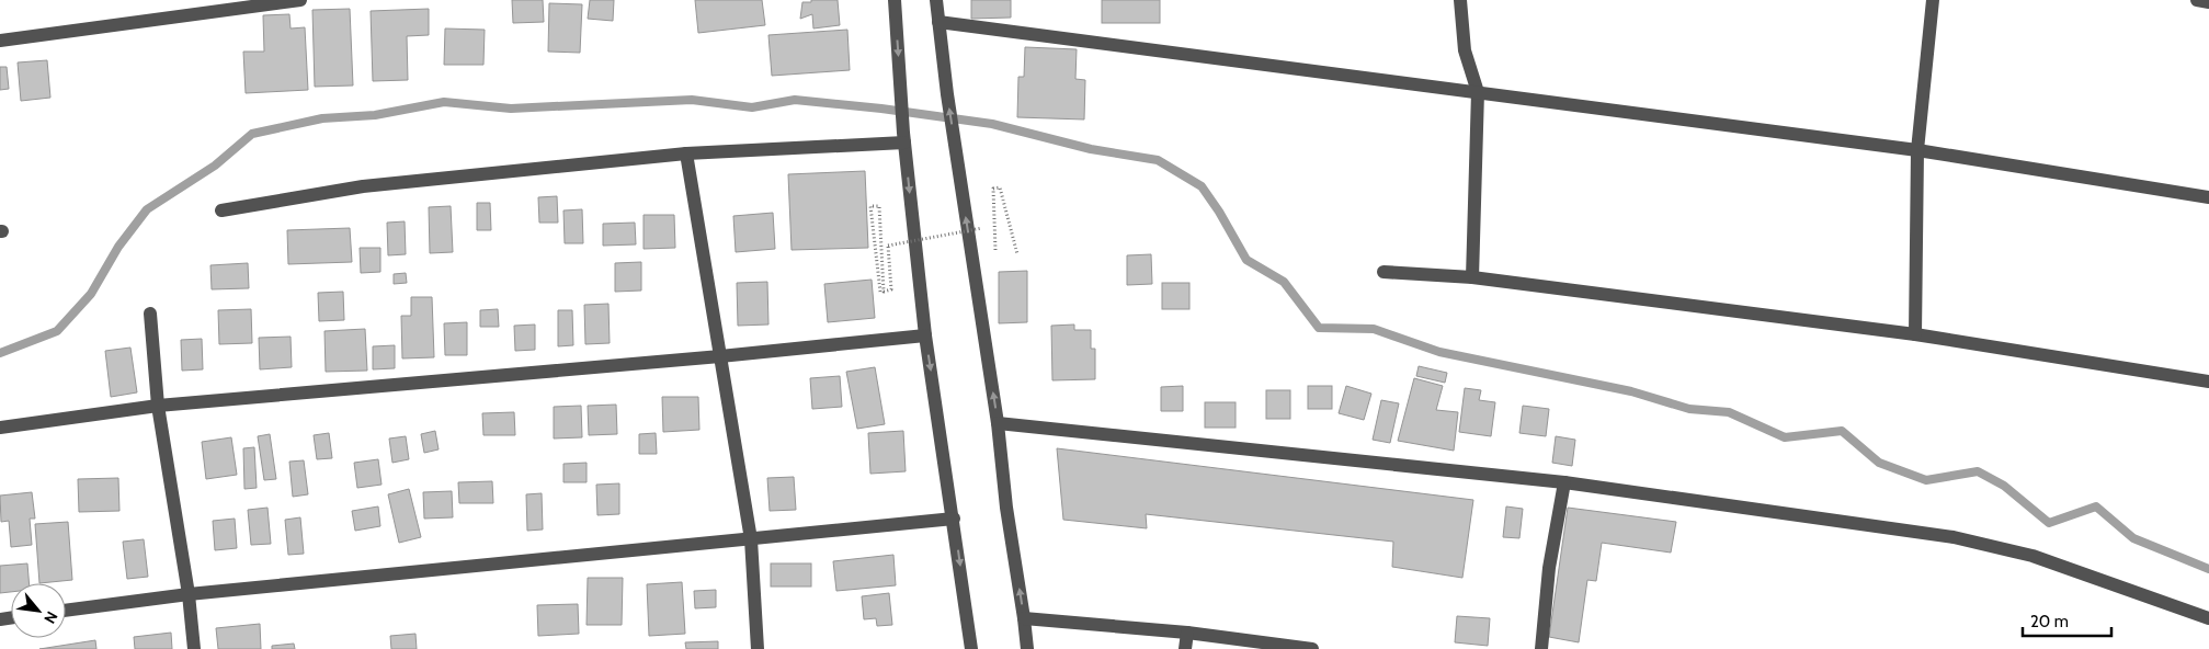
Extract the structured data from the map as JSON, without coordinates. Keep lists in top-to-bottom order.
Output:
{
  "scale_bar": "20 m",
  "north": "bottom right"
}
